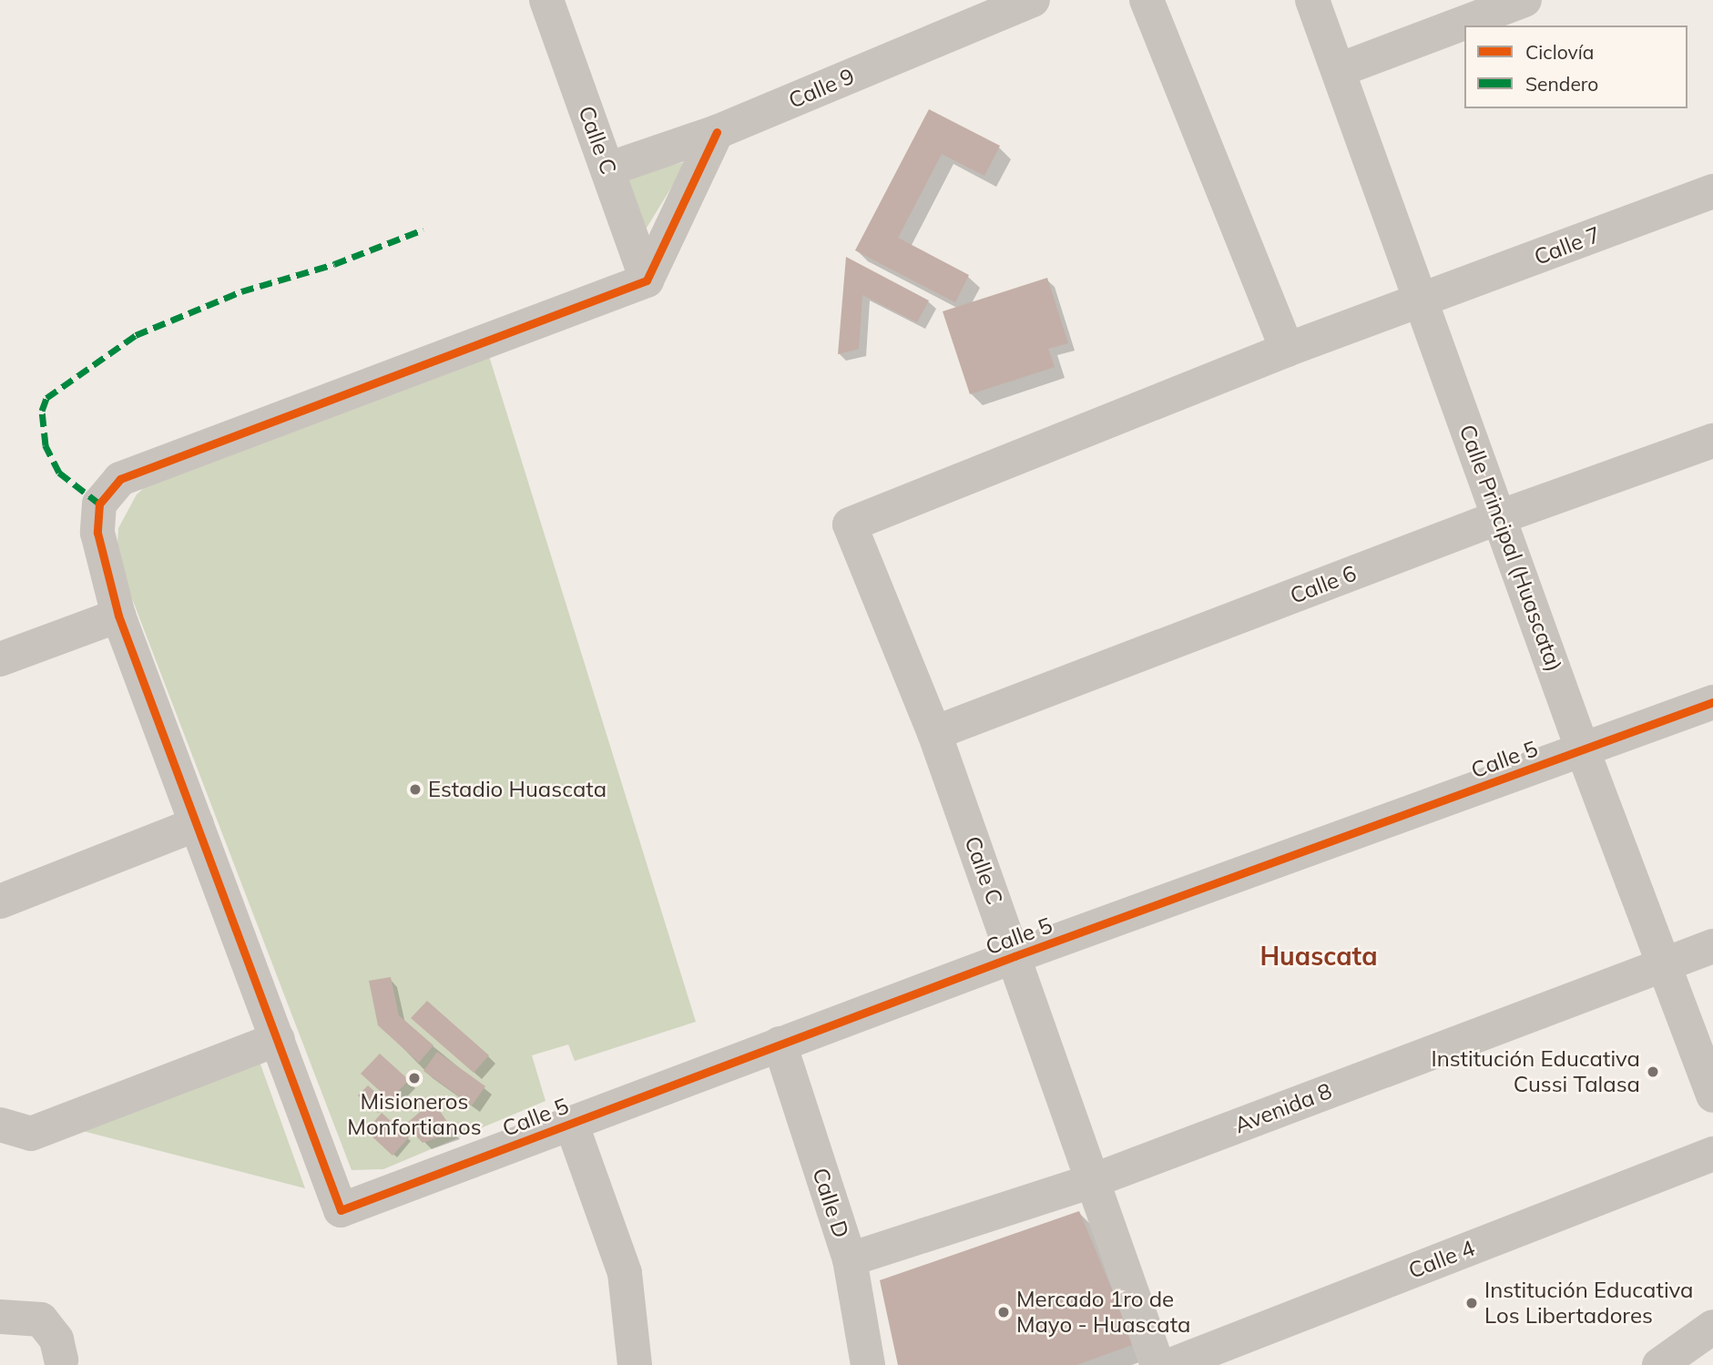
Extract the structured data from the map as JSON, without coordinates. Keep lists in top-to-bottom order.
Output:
{
  "streets": {
    "street": [
      "Calle 9",
      "Calle C",
      "Calle 7",
      "Calle Principal (Huascata)",
      "Calle 6",
      "Calle 5",
      "Avenida 8",
      "Calle D",
      "Calle 4"
    ]
  },
  "crossings": [
    ["Calle 9", "Calle C"],
    ["Calle C", "Calle 7"],
    ["Calle C", "Calle 6"],
    ["Calle C", "Calle 5"],
    ["Calle C", "Avenida 8"],
    ["Calle 7", "Calle Principal (Huascata)"],
    ["Calle Principal (Huascata)", "Calle 6"],
    ["Calle Principal (Huascata)", "Calle 5"],
    ["Calle Principal (Huascata)", "Avenida 8"],
    ["Calle 5", "Calle D"],
    ["Avenida 8", "Calle D"]
  ],
  "districts": ["Huascata"],
  "places": [
    "Estadio Huascata",
    "Institución Educativa Cussi Talasa",
    "Misioneros Monfortianos",
    "Institución Educativa Los Libertadores",
    "Mercado 1ro de Mayo - Huascata"
  ],
  "legend": ["Ciclovía", "Sendero"]
}
